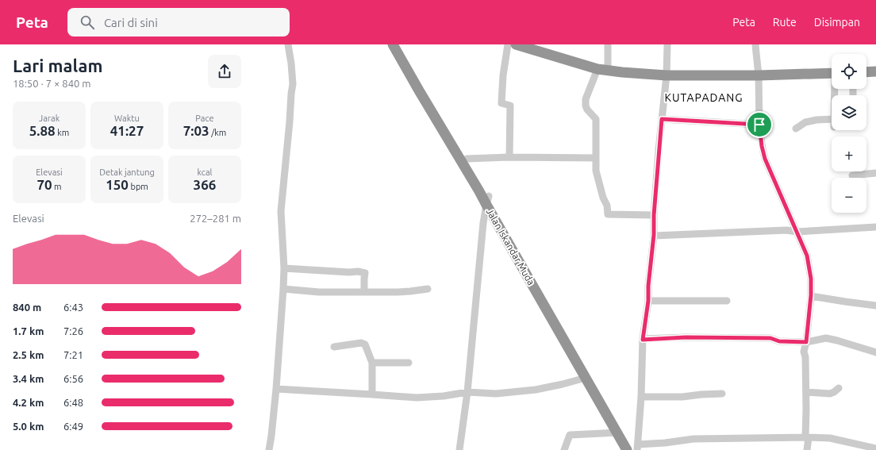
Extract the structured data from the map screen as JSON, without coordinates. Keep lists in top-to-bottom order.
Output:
{
  "streets": {
    "highway": ["Jalan Iskandar Muda"]
  },
  "districts": ["KUTAPADANG"],
  "page": {
    "header": "Peta",
    "search": "Cari di sini",
    "nav": ["Peta", "Rute", "Disimpan"],
    "heading": ["Lari malam", "18:50 · 7 × 840 m"],
    "map_buttons": ["+", "−"],
    "stats": [
      ["Jarak", "5.88 km"],
      ["Waktu", "41:27"],
      ["Pace", "7:03 /km"],
      ["Elevasi", "70 m"],
      ["Detak jantung", "150 bpm"],
      ["kcal", "366"]
    ],
    "chart": ["Elevasi", "272–281 m"],
    "list": [
      {
        "name": "840 m",
        "note": "6:43"
      },
      {
        "name": "1.7 km",
        "note": "7:26"
      },
      {
        "name": "2.5 km",
        "note": "7:21"
      },
      {
        "name": "3.4 km",
        "note": "6:56"
      },
      {
        "name": "4.2 km",
        "note": "6:48"
      },
      {
        "name": "5.0 km",
        "note": "6:49"
      }
    ]
  }
}
